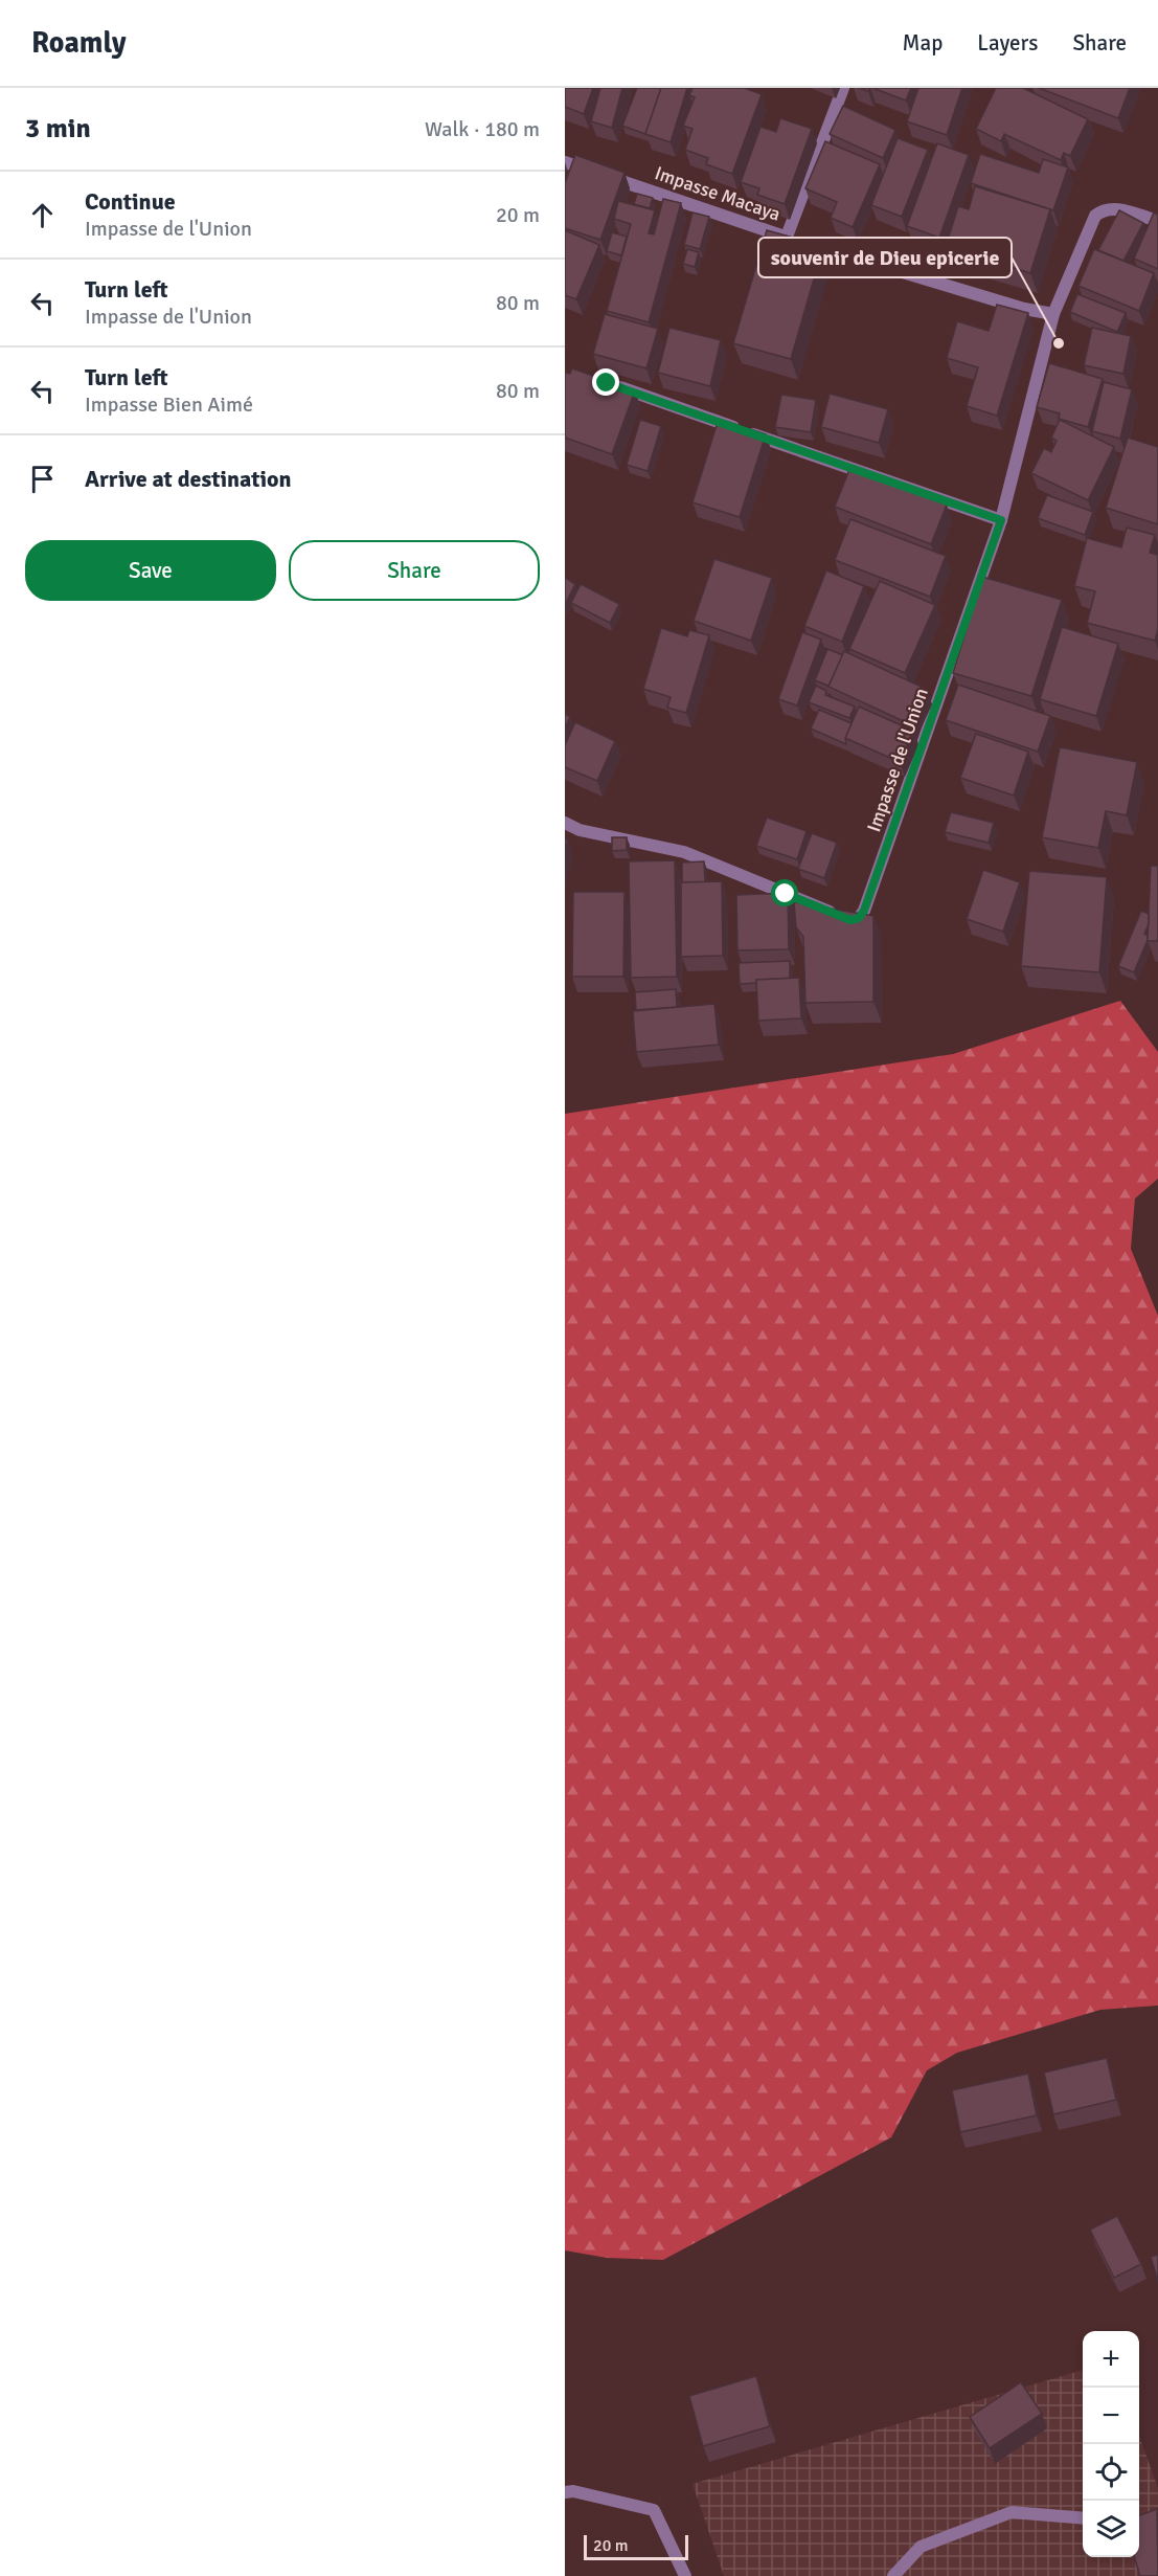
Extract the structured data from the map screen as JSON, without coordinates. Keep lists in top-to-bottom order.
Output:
{
  "streets": {
    "street": ["Impasse Macaya", "Impasse de l'Union"]
  },
  "crossings": [
    ["Impasse Macaya", "Impasse de l'Union"]
  ],
  "places": ["souvenir de Dieu epicerie"],
  "scale_bar": "20 m",
  "page": {
    "header": "Roamly",
    "nav": ["Map", "Layers", "Share"],
    "heading": ["3 min", "Walk · 180 m"],
    "list": [
      ["Continue", "Impasse de l'Union", "20 m"],
      ["Turn left", "Impasse de l'Union", "80 m"],
      ["Turn left", "Impasse Bien Aimé", "80 m"],
      "Arrive at destination"
    ],
    "buttons": ["Save", "Share"],
    "map_buttons": ["+", "−"],
    "scale": "20 m"
  }
}
